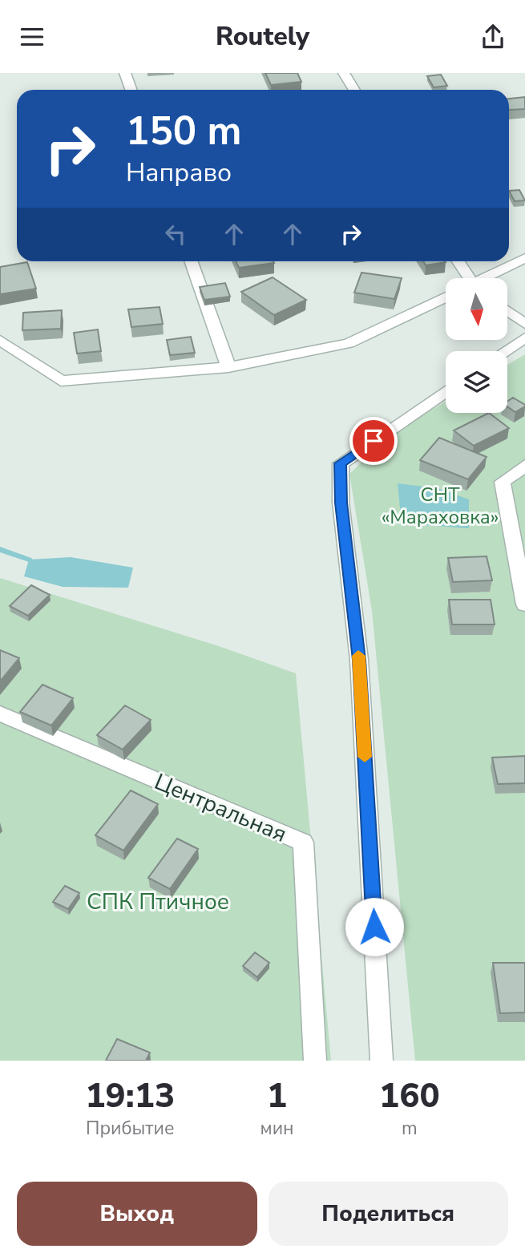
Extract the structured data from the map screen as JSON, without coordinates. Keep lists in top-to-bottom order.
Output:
{
  "streets": {
    "street": ["Центральная"]
  },
  "parks": ["СНТ «Мараховка»", "СПК Птичное"],
  "north": "bottom",
  "page": {
    "header": "Routely",
    "turn": ["150 m", "Направо"],
    "eta": [
      "19:13",
      "Прибытие",
      "1",
      "мин",
      "160",
      "m"
    ],
    "buttons": ["Выход", "Поделиться"]
  }
}
